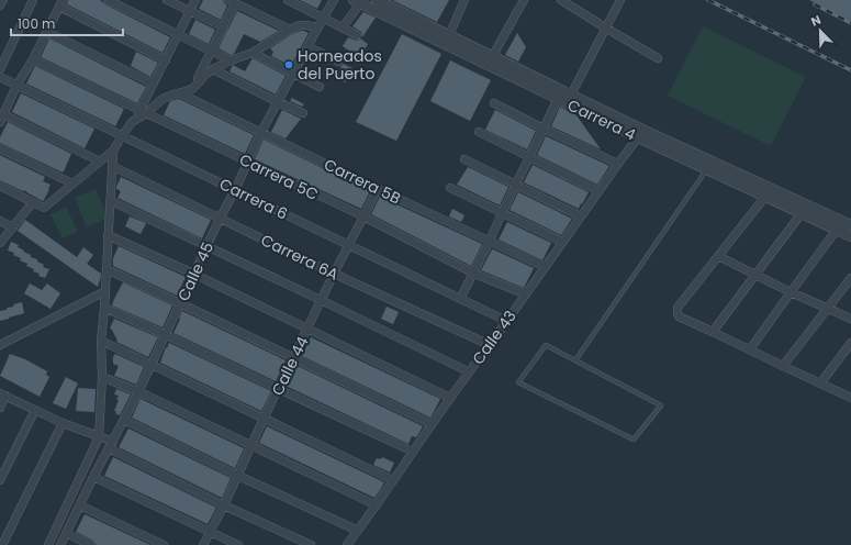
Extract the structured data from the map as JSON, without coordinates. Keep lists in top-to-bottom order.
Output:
{
  "streets": {
    "street": [
      "Carrera 4",
      "Carrera 5C",
      "Carrera 5B",
      "Carrera 6",
      "Carrera 6A",
      "Calle 45",
      "Calle 43",
      "Calle 44"
    ]
  },
  "crossings": [
    ["Carrera 4", "Calle 43"],
    ["Carrera 5C", "Calle 45"],
    ["Carrera 5C", "Calle 43"],
    ["Carrera 5C", "Calle 44"],
    ["Carrera 5B", "Calle 45"],
    ["Carrera 5B", "Calle 43"],
    ["Carrera 5B", "Calle 44"],
    ["Carrera 6", "Calle 45"],
    ["Carrera 6", "Calle 43"],
    ["Carrera 6", "Calle 44"],
    ["Carrera 6A", "Calle 45"],
    ["Carrera 6A", "Calle 43"],
    ["Carrera 6A", "Calle 44"]
  ],
  "places": ["Horneados del Puerto"],
  "scale_bar": "100 m",
  "north": "top left"
}
